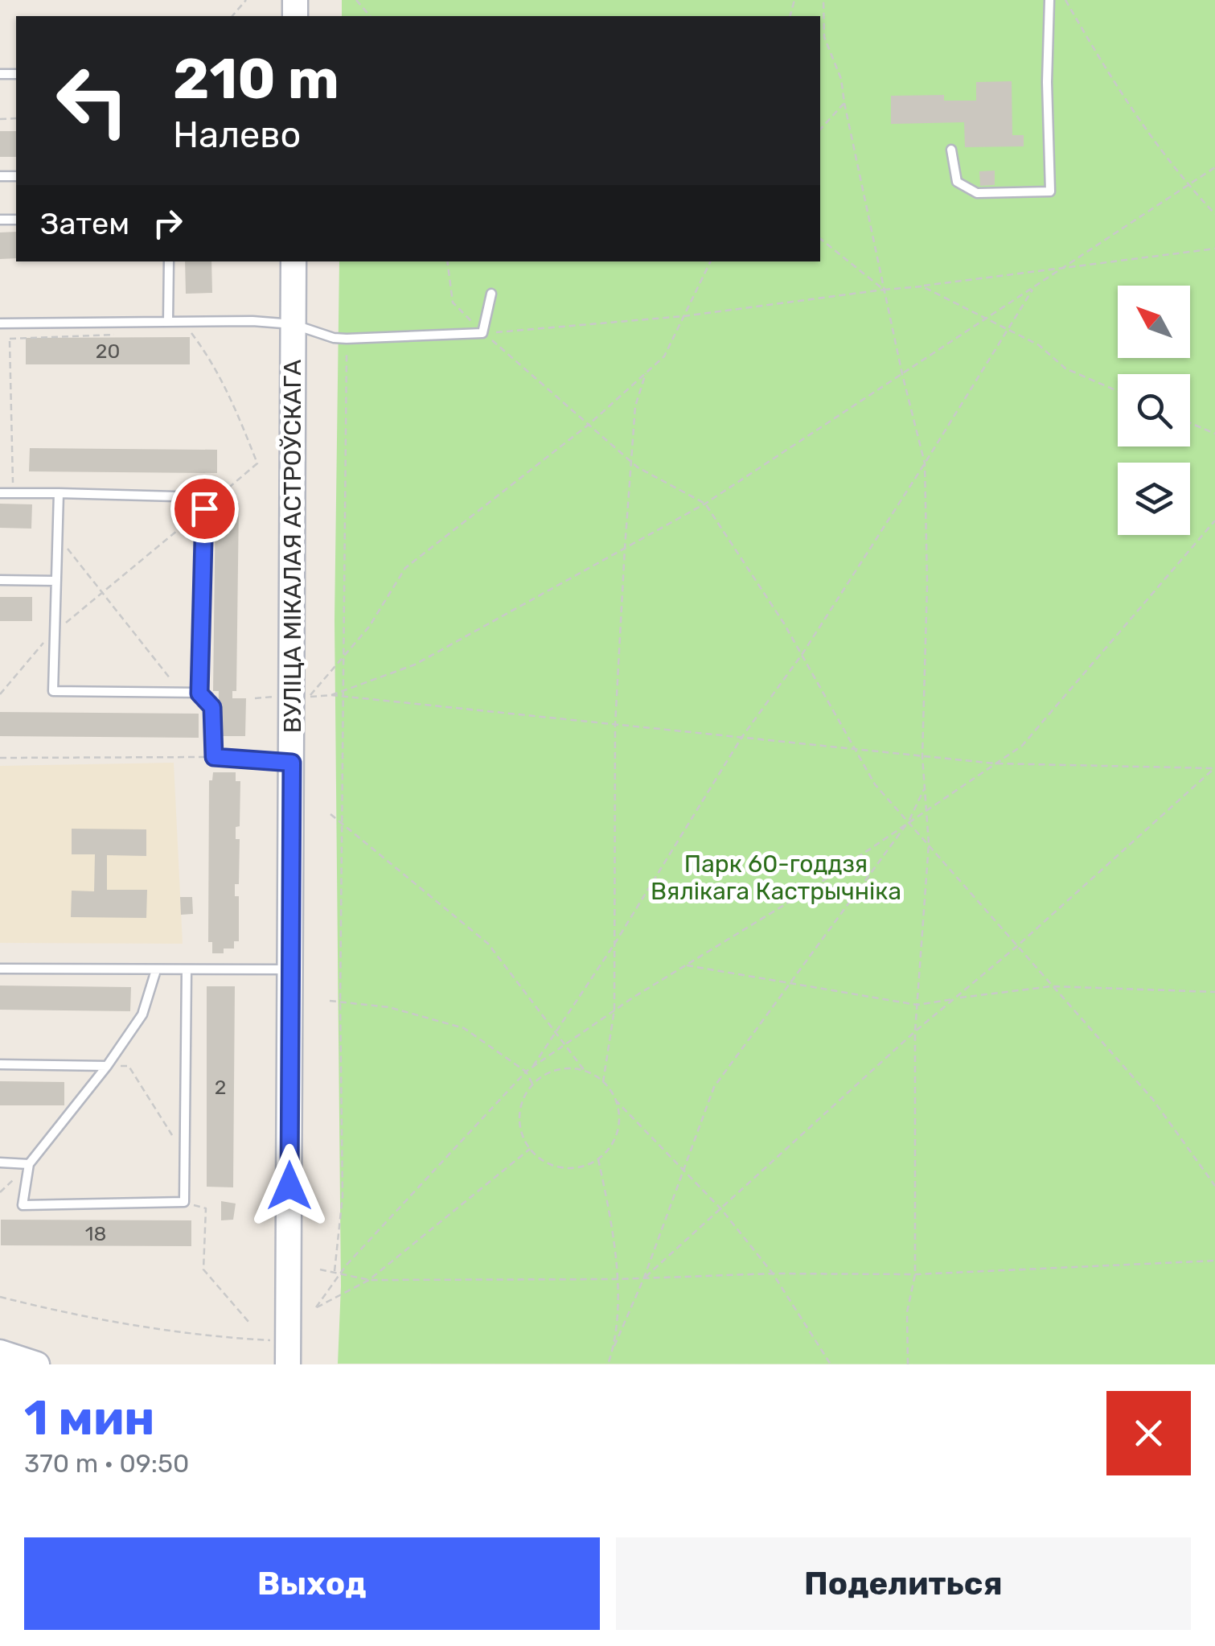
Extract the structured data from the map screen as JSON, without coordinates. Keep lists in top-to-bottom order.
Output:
{
  "streets": {
    "main road": ["ВУЛІЦА МІКАЛАЯ АСТРОЎСКАГА"]
  },
  "parks": ["Парк 60-годдзя Вялікага Кастрычніка"],
  "house_numbers": ["20", "2", "18"],
  "north": "top left",
  "page": {
    "turn": ["210 m", "Налево"],
    "then": "Затем",
    "heading": ["1 мин", "370 m · 09:50"],
    "buttons": ["Выход", "Поделиться"]
  }
}
